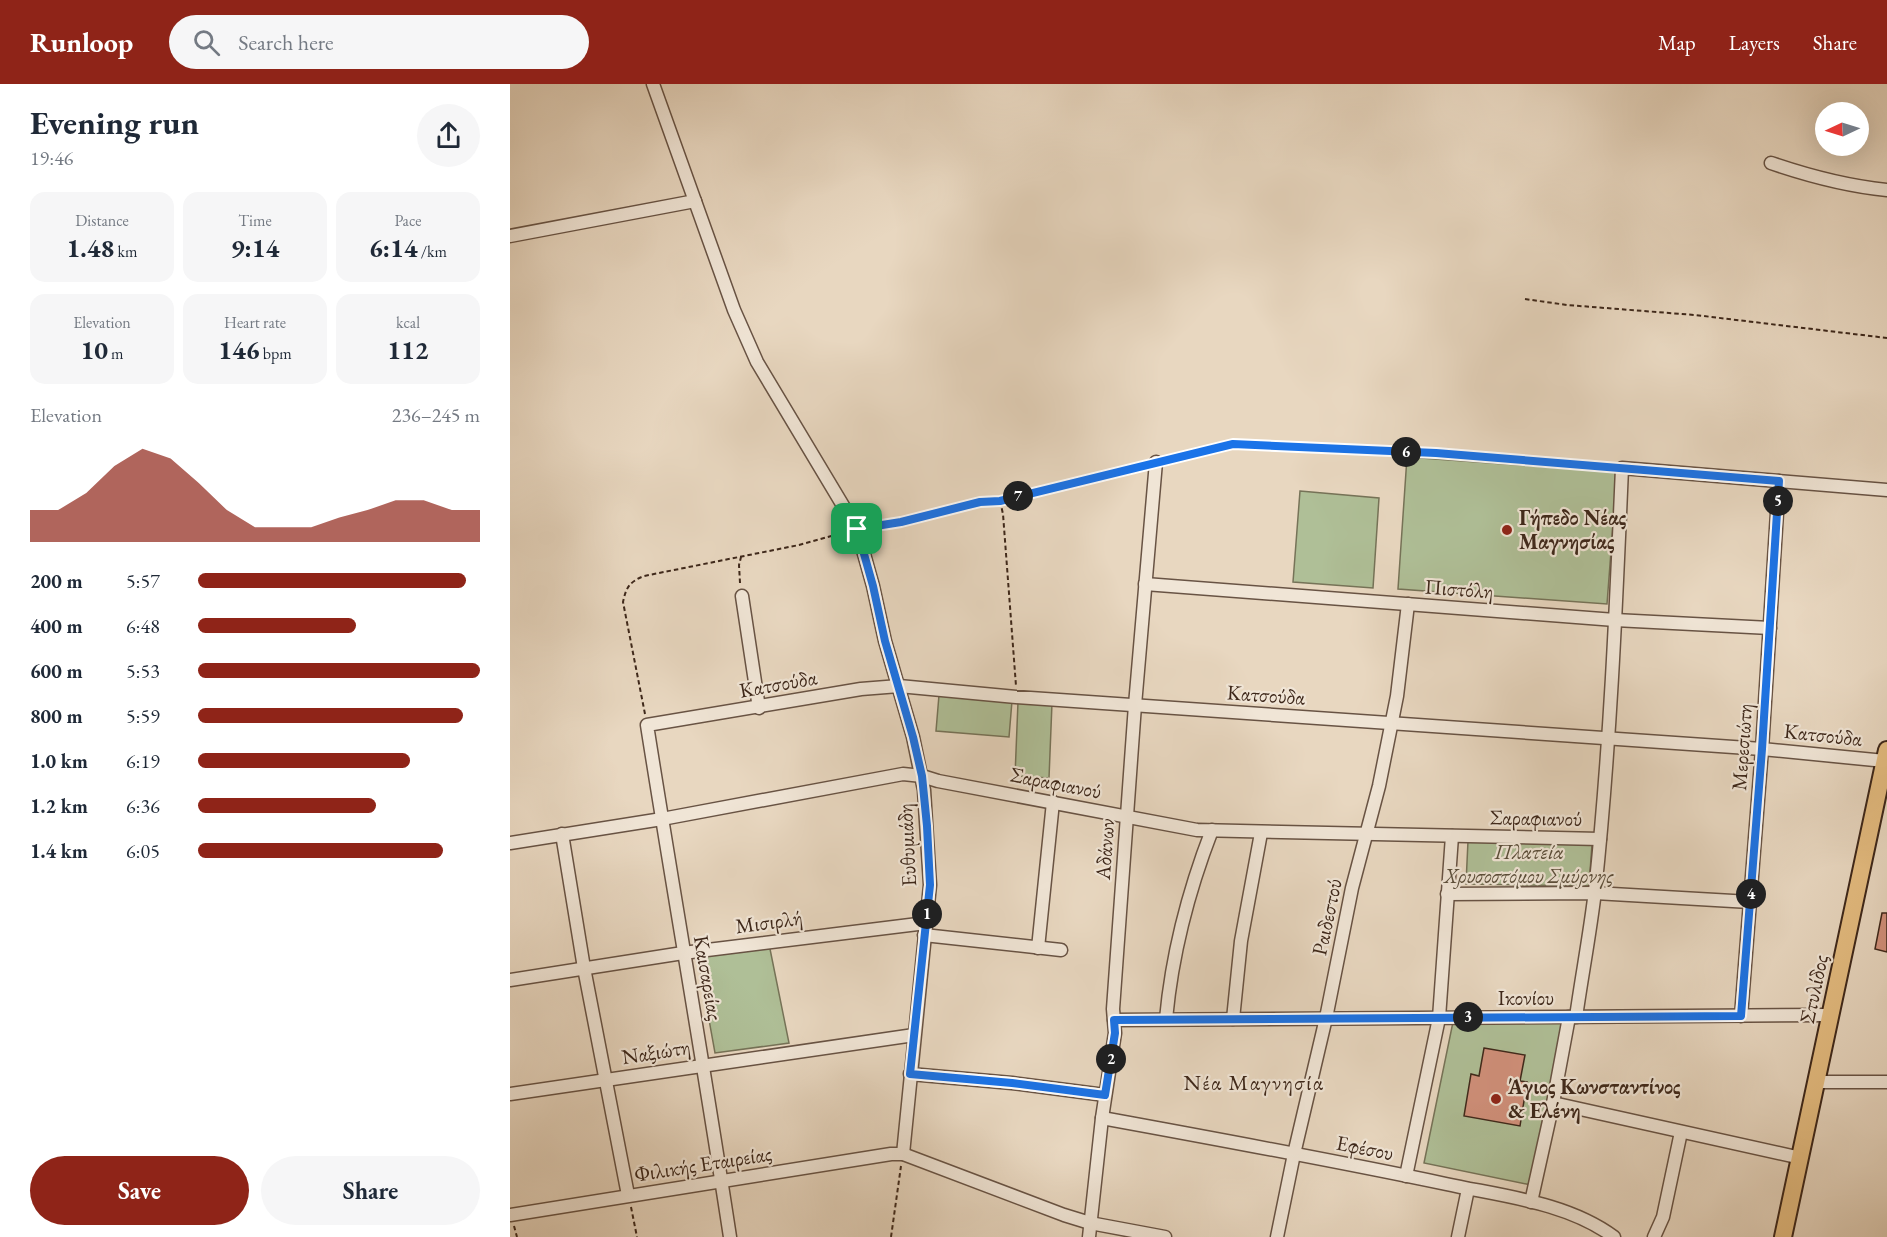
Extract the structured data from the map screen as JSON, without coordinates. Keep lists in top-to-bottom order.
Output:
{
  "streets": {
    "main road": ["Στυλίδος"],
    "street": [
      "Πιστόλη",
      "Κατσούδα",
      "Μερεσιώτη",
      "Σαραφιανού",
      "Ευθυμιάδη",
      "Αδάνων",
      "Ραιδεστού",
      "Μισιρλή",
      "Καισαρείας",
      "Ικονίου",
      "Ναξιώτη",
      "Εφέσου",
      "Φιλικής Εταιρείας"
    ]
  },
  "crossings": [
    ["Πιστόλη", "Μερεσιώτη"],
    ["Πιστόλη", "Αδάνων"],
    ["Πιστόλη", "Ραιδεστού"],
    ["Κατσούδα", "Μερεσιώτη"],
    ["Κατσούδα", "Ευθυμιάδη"],
    ["Κατσούδα", "Αδάνων"],
    ["Κατσούδα", "Ραιδεστού"],
    ["Κατσούδα", "Καισαρείας"],
    ["Κατσούδα", "Στυλίδος"],
    ["Μερεσιώτη", "Ικονίου"],
    ["Σαραφιανού", "Ευθυμιάδη"],
    ["Σαραφιανού", "Αδάνων"],
    ["Σαραφιανού", "Ραιδεστού"],
    ["Σαραφιανού", "Καισαρείας"],
    ["Ευθυμιάδη", "Μισιρλή"],
    ["Ευθυμιάδη", "Ναξιώτη"],
    ["Ευθυμιάδη", "Φιλικής Εταιρείας"],
    ["Αδάνων", "Ικονίου"],
    ["Αδάνων", "Εφέσου"],
    ["Ραιδεστού", "Ικονίου"],
    ["Ραιδεστού", "Εφέσου"],
    ["Μισιρλή", "Καισαρείας"],
    ["Καισαρείας", "Ναξιώτη"],
    ["Καισαρείας", "Φιλικής Εταιρείας"],
    ["Στυλίδος", "Ικονίου"]
  ],
  "districts": ["Νέα Μαγνησία"],
  "parks": ["Πλατεία Χρυσοστόμου Σμύρνης"],
  "places": ["Γήπεδο Νέας Μαγνησίας", "Άγιος Κωνσταντίνος & Ελένη"],
  "north": "left",
  "page": {
    "header": "Runloop",
    "search": "Search here",
    "nav": ["Map", "Layers", "Share"],
    "heading": ["Evening run", "19:46"],
    "stats": [
      ["Distance", "1.48 km"],
      ["Time", "9:14"],
      ["Pace", "6:14 /km"],
      ["Elevation", "10 m"],
      ["Heart rate", "146 bpm"],
      ["kcal", "112"]
    ],
    "chart": ["Elevation", "236–245 m"],
    "pins": [
      "6",
      "7",
      "5",
      "4",
      "1",
      "3",
      "2"
    ],
    "list": [
      {
        "name": "200 m",
        "note": "5:57"
      },
      {
        "name": "400 m",
        "note": "6:48"
      },
      {
        "name": "600 m",
        "note": "5:53"
      },
      {
        "name": "800 m",
        "note": "5:59"
      },
      {
        "name": "1.0 km",
        "note": "6:19"
      },
      {
        "name": "1.2 km",
        "note": "6:36"
      },
      {
        "name": "1.4 km",
        "note": "6:05"
      }
    ],
    "buttons": ["Save", "Share"]
  }
}
